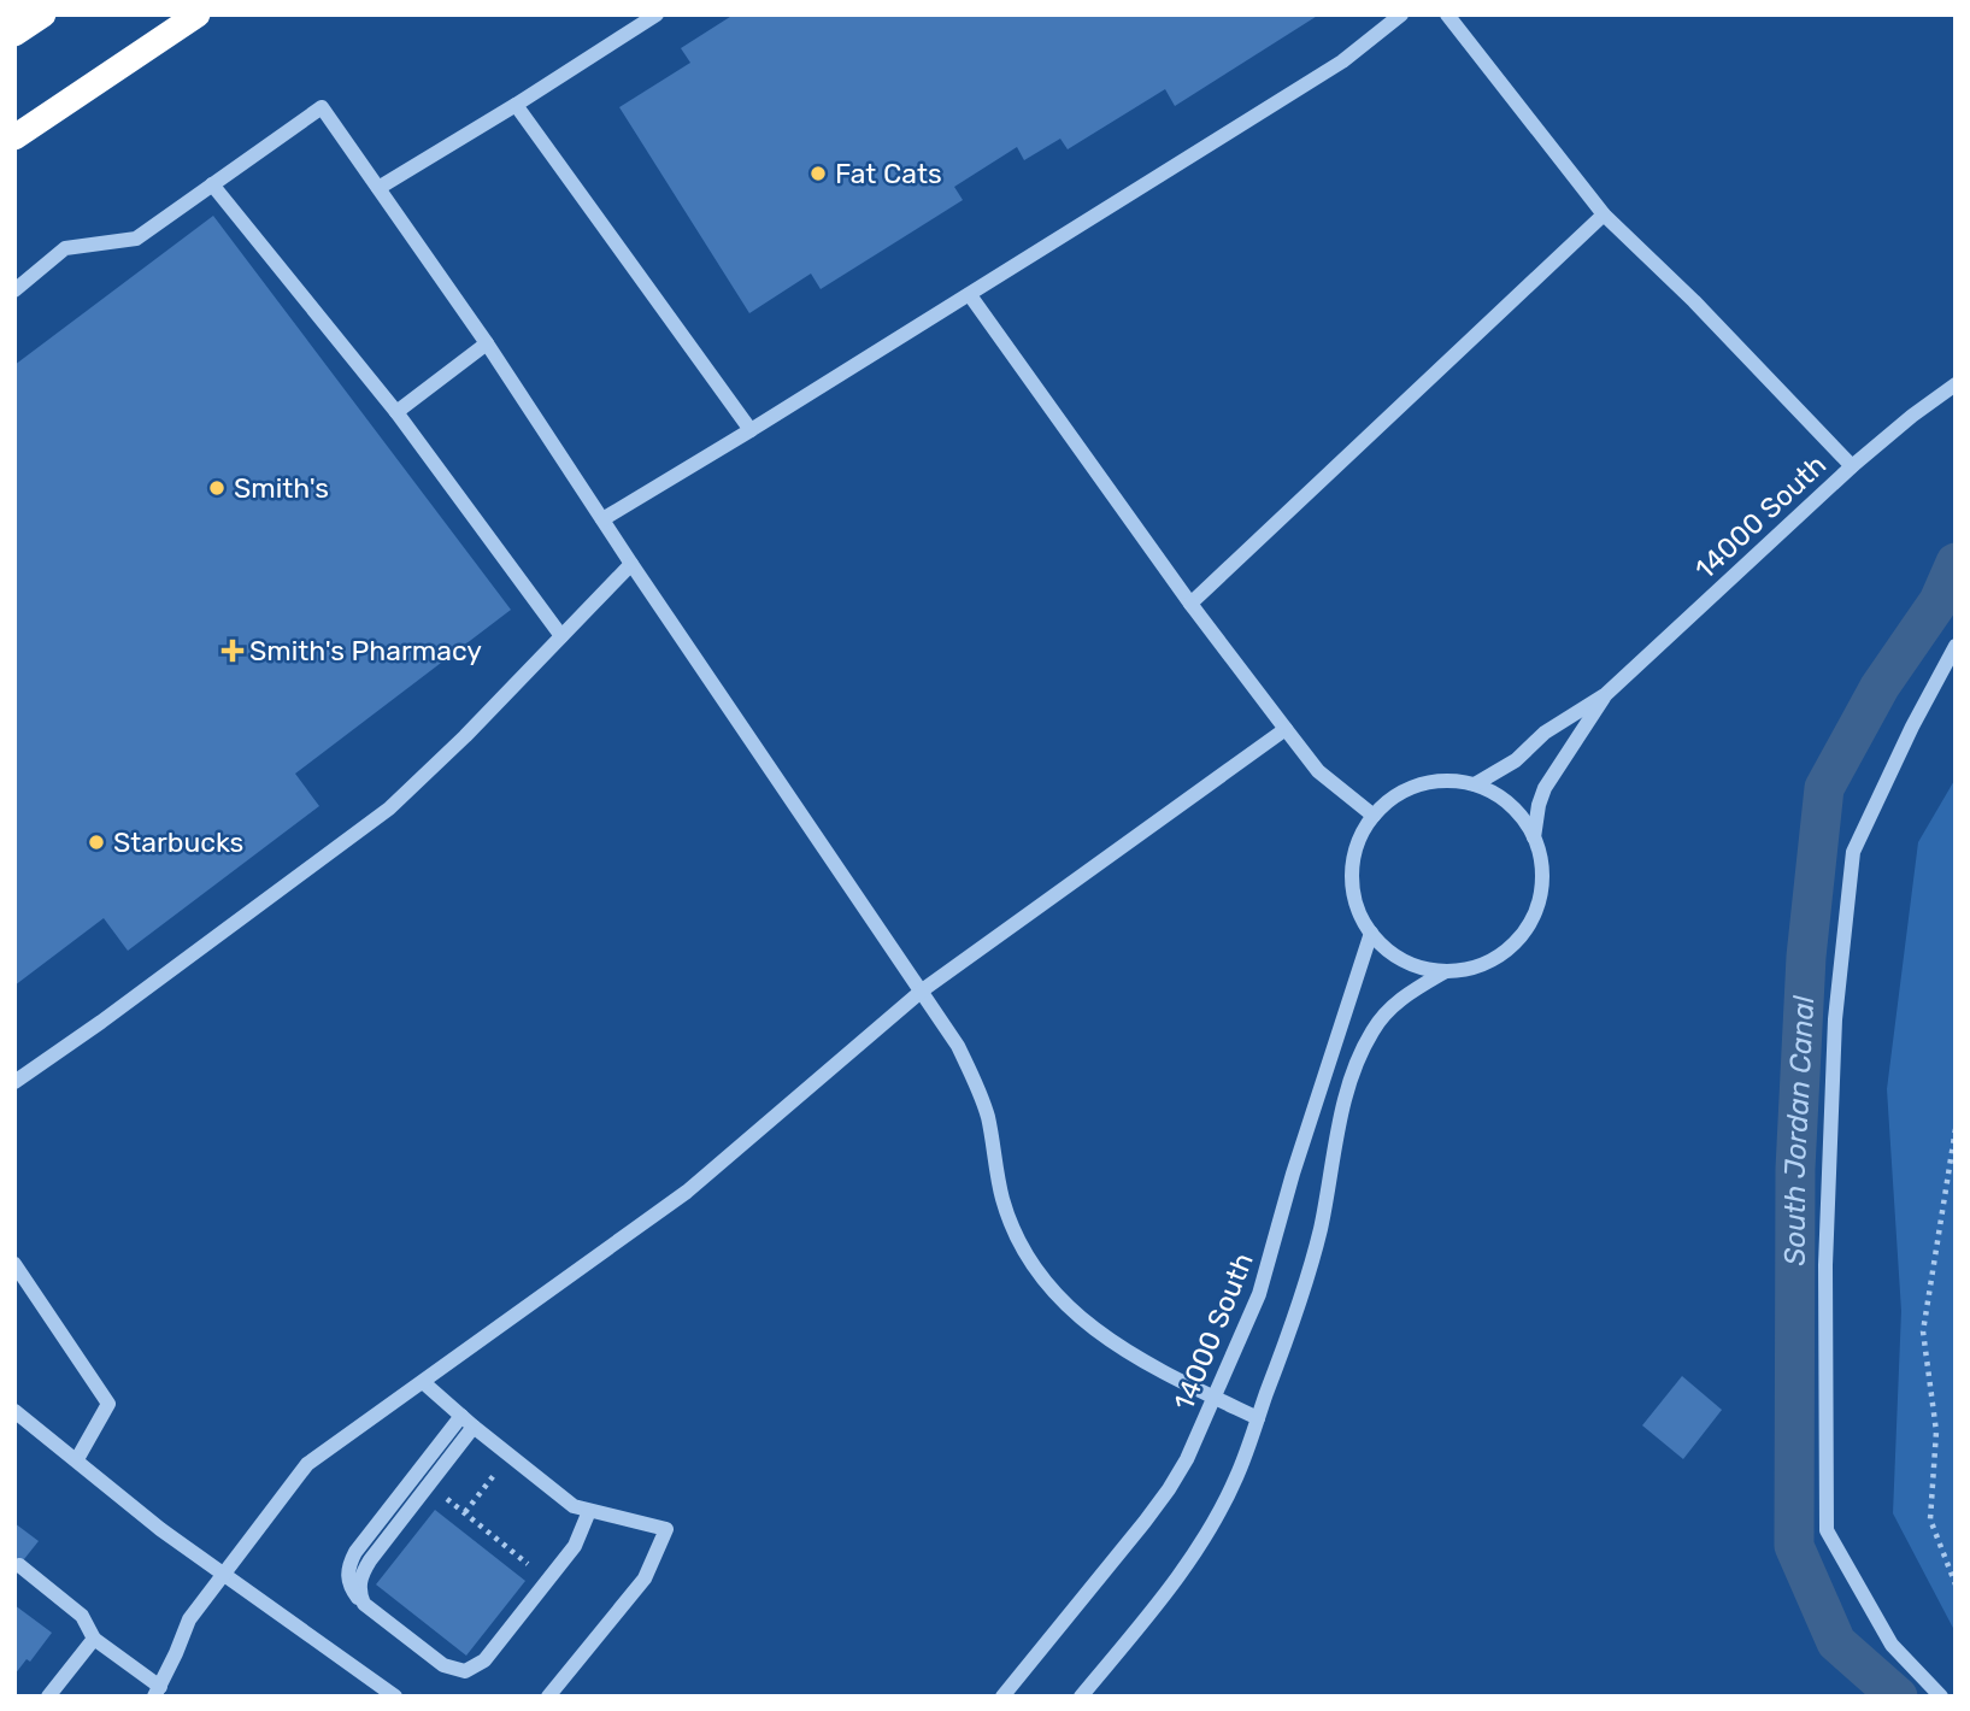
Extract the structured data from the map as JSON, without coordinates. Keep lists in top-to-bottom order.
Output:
{
  "streets": {
    "street": ["14000 South"]
  },
  "water": ["South Jordan Canal"],
  "places": {
    "other": ["Fat Cats", "Smith's", "Starbucks"],
    "health": ["Smith's Pharmacy"]
  }
}
